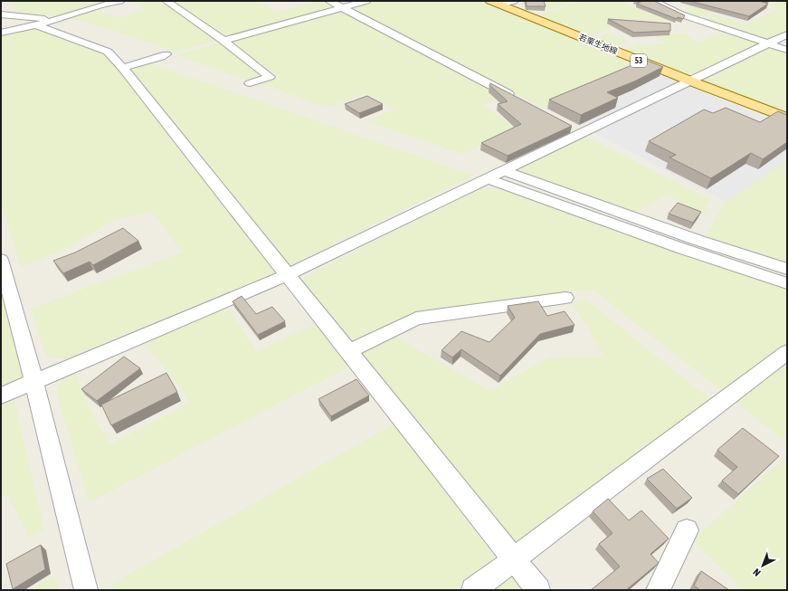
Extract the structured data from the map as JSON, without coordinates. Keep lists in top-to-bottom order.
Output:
{
  "streets": {
    "main road": ["若栗生地線", "53"]
  },
  "north": "bottom left"
}
